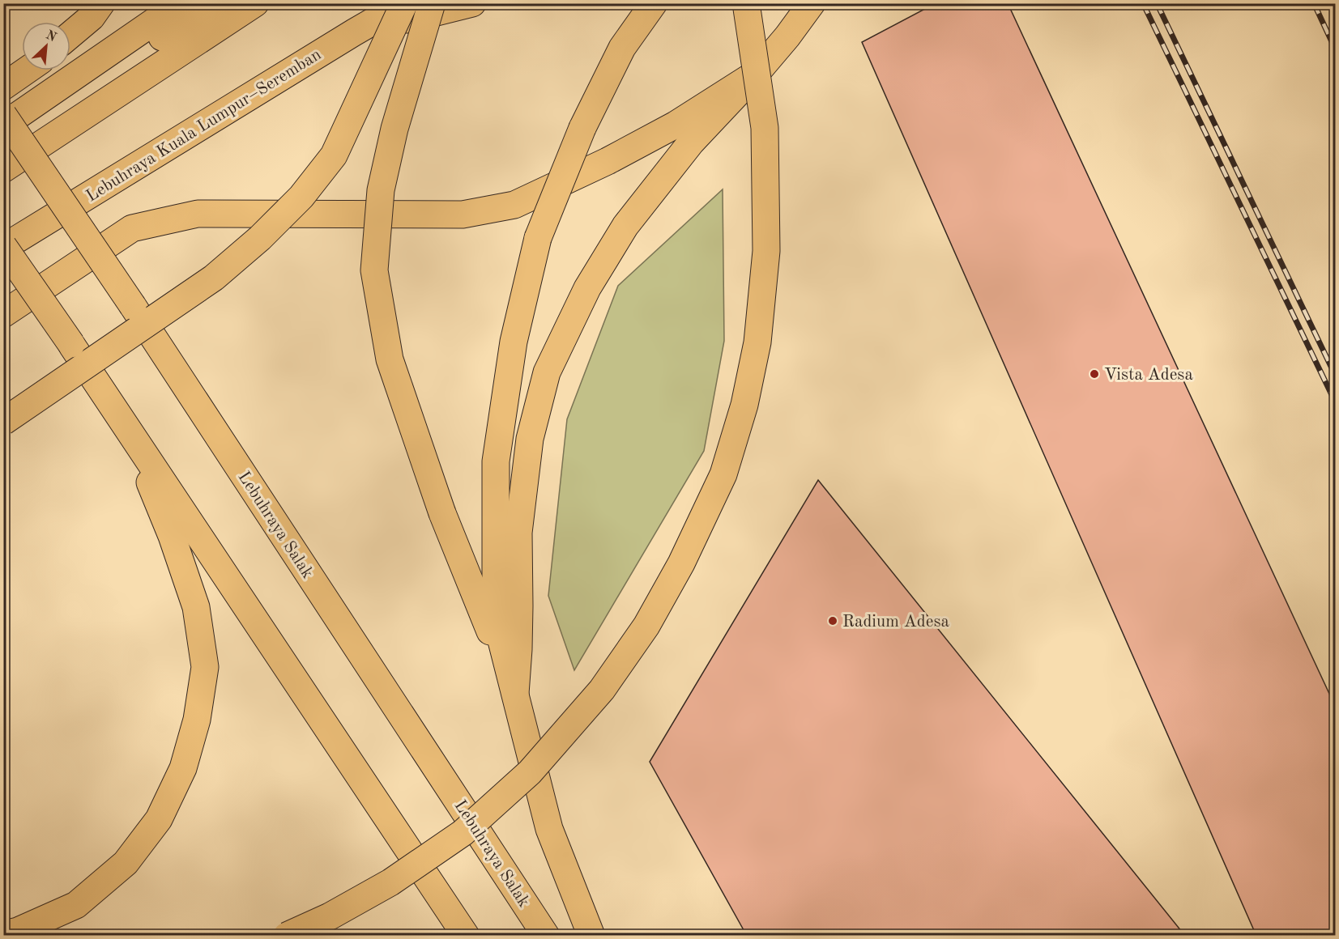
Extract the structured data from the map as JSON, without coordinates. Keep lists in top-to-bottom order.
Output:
{
  "streets": {
    "highway": ["Lebuhraya Kuala Lumpur–Seremban", "Lebuhraya Salak"]
  },
  "places": ["Vista Adesa", "Radium Adesa"],
  "north": "top right"
}
